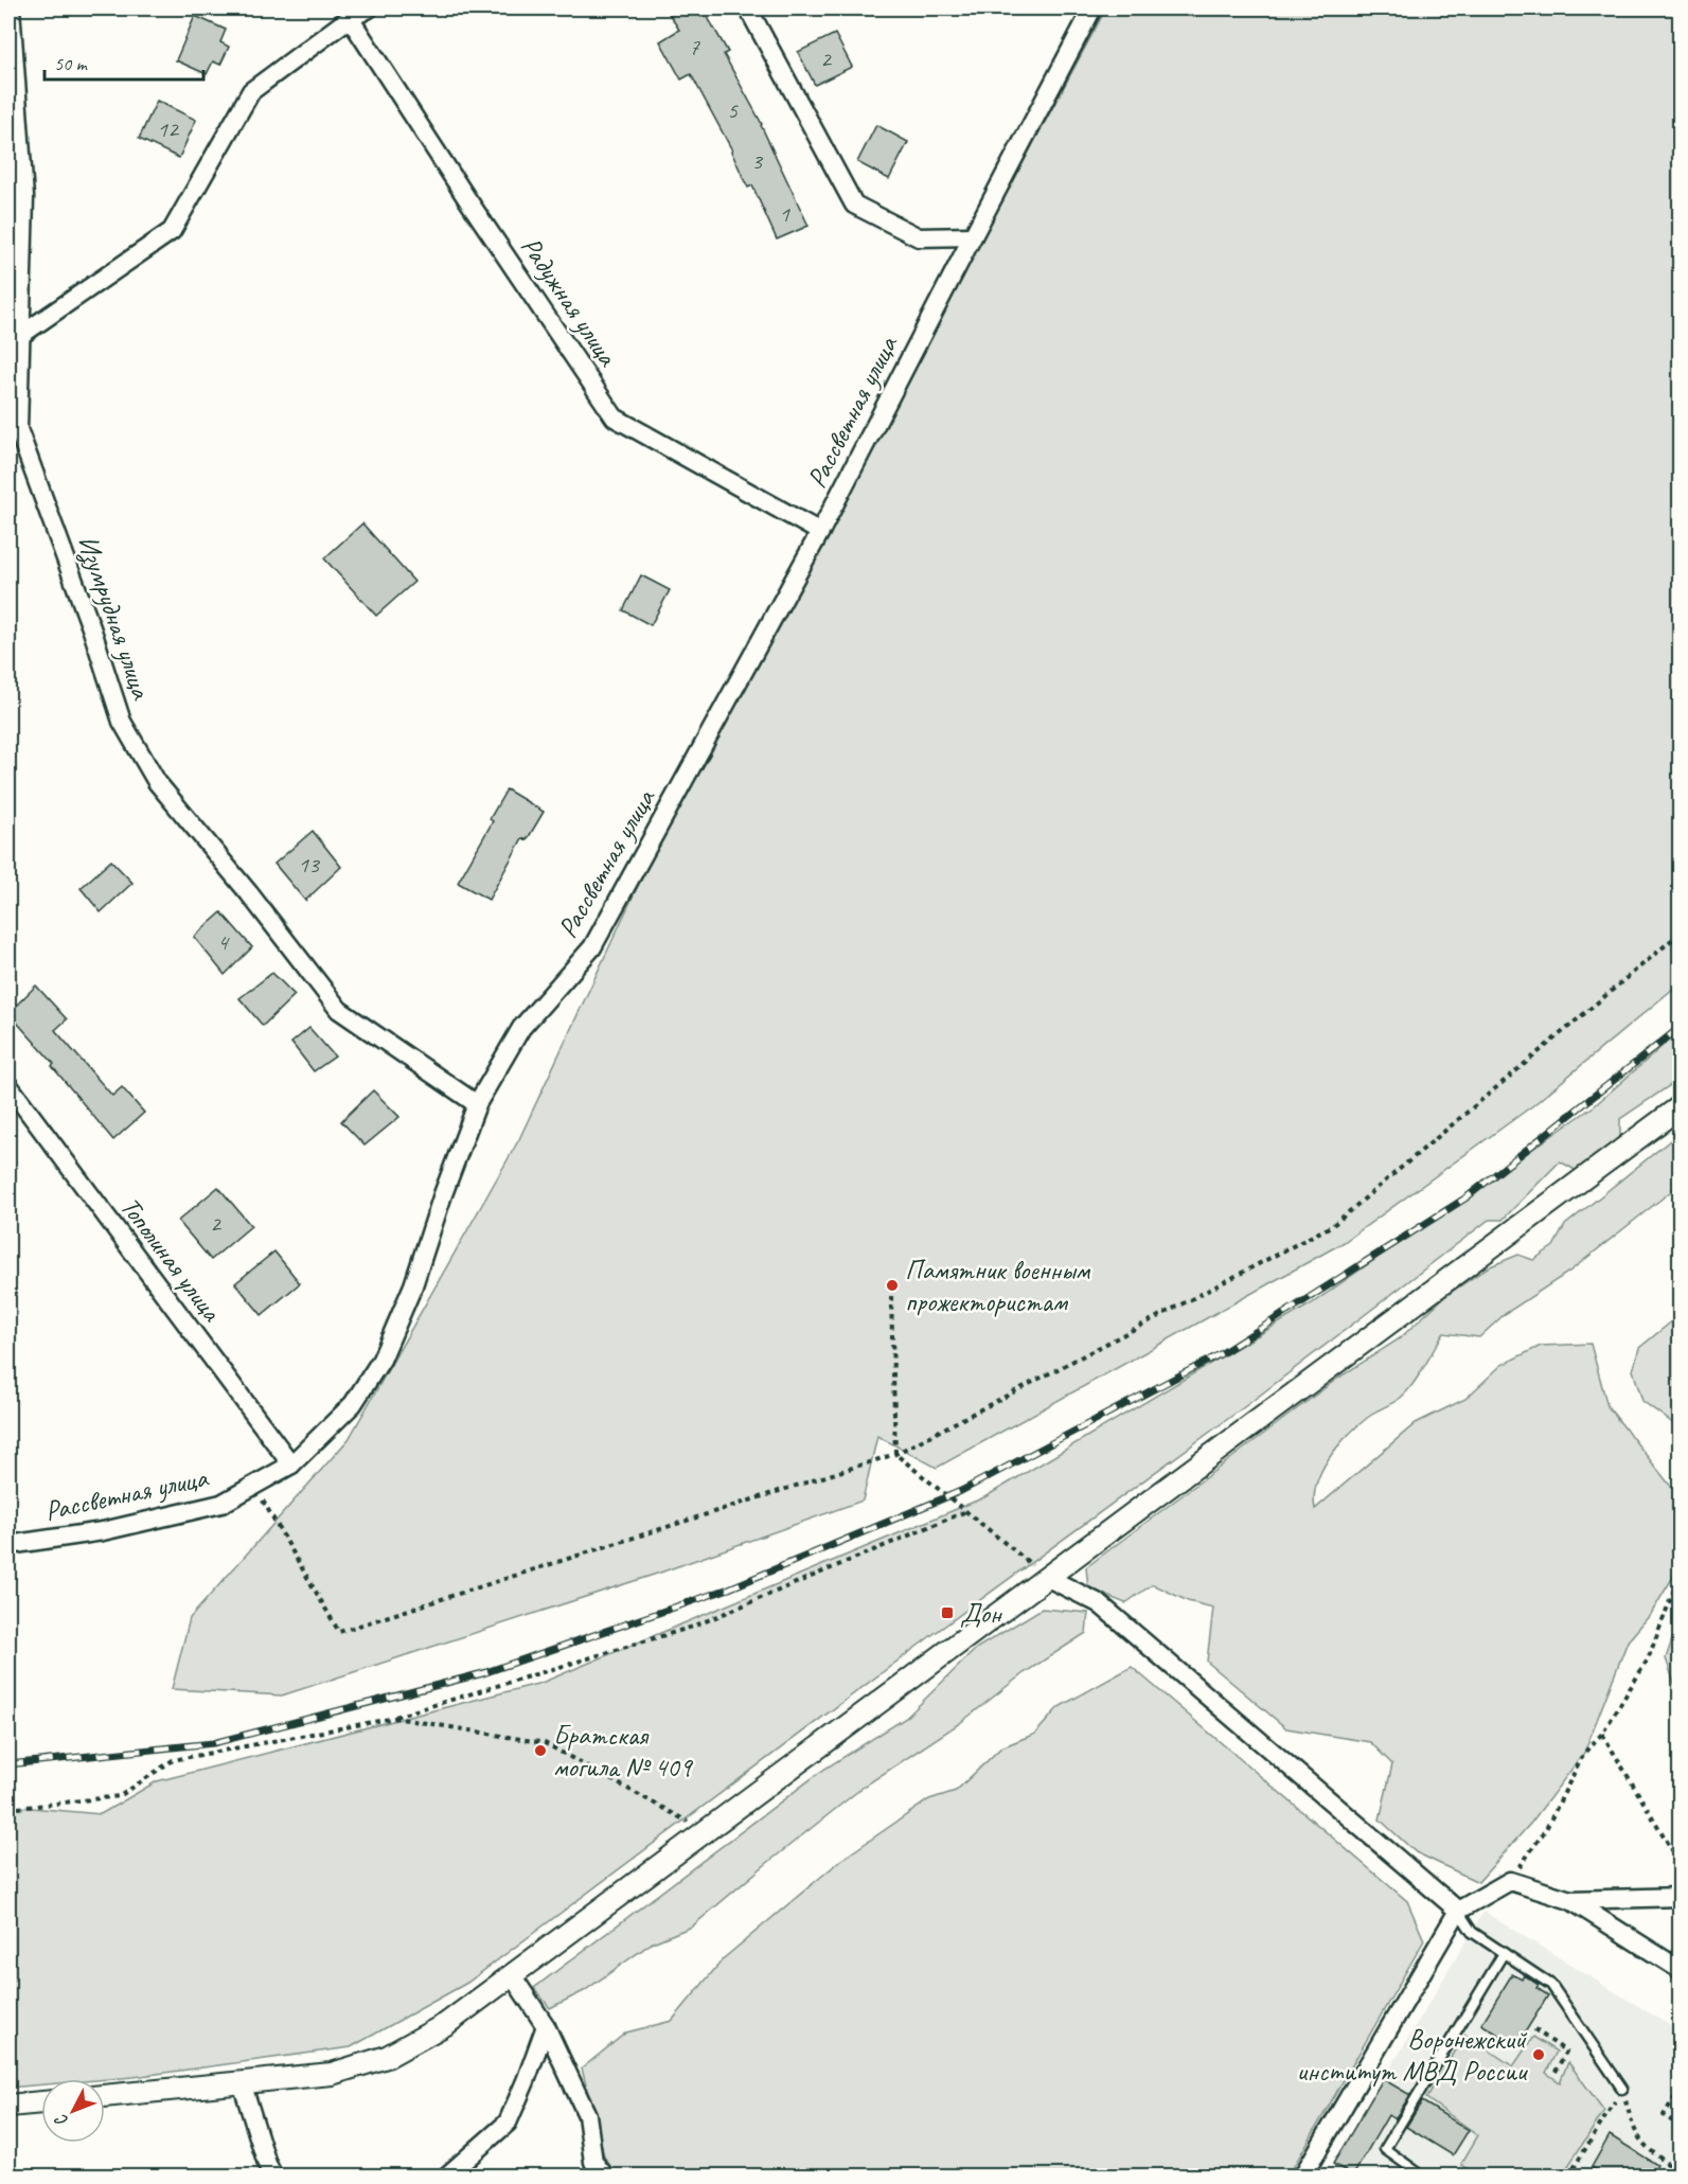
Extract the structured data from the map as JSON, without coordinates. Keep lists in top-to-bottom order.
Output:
{
  "streets": {
    "street": [
      "Радужная улица",
      "Рассветная улица",
      "Изумрудная улица",
      "Тополиная улица"
    ]
  },
  "crossings": [
    ["Радужная улица", "Рассветная улица"],
    ["Рассветная улица", "Изумрудная улица"],
    ["Рассветная улица", "Тополиная улица"]
  ],
  "places": {
    "other": ["Памятник военным прожектористам", "Братская могила № 409", "Воронежский институт МВД России"],
    "transit": ["Дон"]
  },
  "house_numbers": [
    "7",
    "2",
    "5",
    "12",
    "3",
    "1",
    "13",
    "4",
    "2"
  ],
  "scale_bar": "50 m",
  "north": "bottom left"
}
